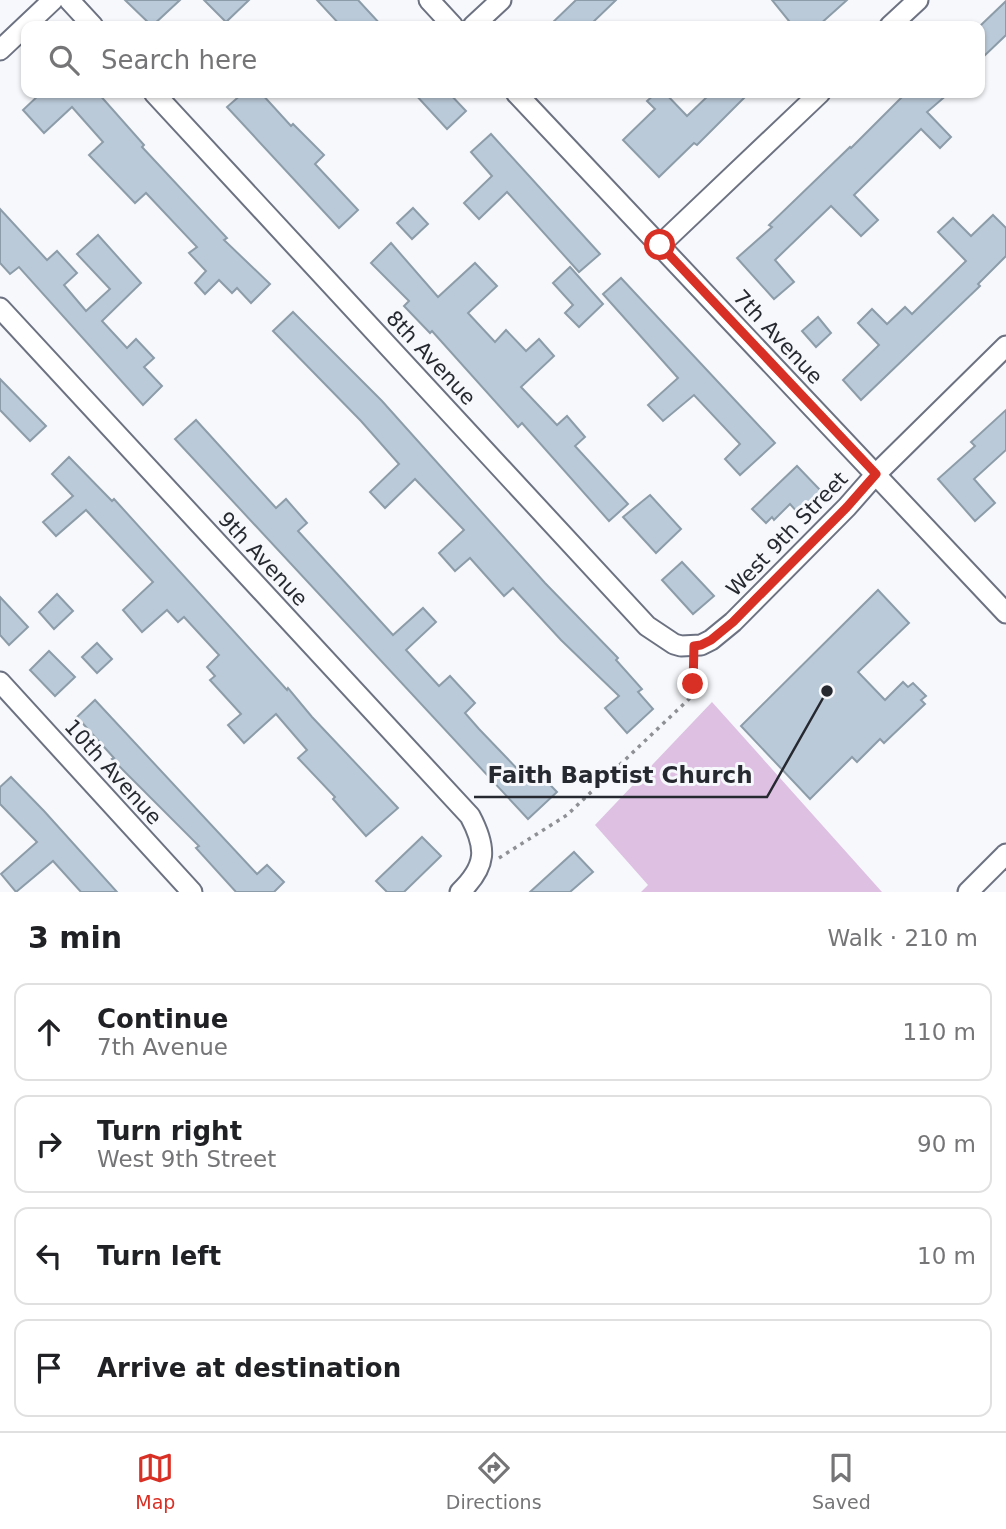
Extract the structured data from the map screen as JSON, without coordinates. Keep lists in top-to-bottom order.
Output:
{
  "streets": {
    "street": [
      "7th Avenue",
      "8th Avenue",
      "West 9th Street",
      "9th Avenue",
      "10th Avenue"
    ]
  },
  "crossings": [
    ["7th Avenue", "West 9th Street"],
    ["8th Avenue", "West 9th Street"]
  ],
  "places": ["Faith Baptist Church"],
  "page": {
    "search": "Search here",
    "heading": ["3 min", "Walk · 210 m"],
    "list": [
      ["Continue", "7th Avenue", "110 m"],
      ["Turn right", "West 9th Street", "90 m"],
      ["Turn left", "10 m"],
      "Arrive at destination"
    ],
    "nav": ["Map", "Directions", "Saved"]
  }
}
